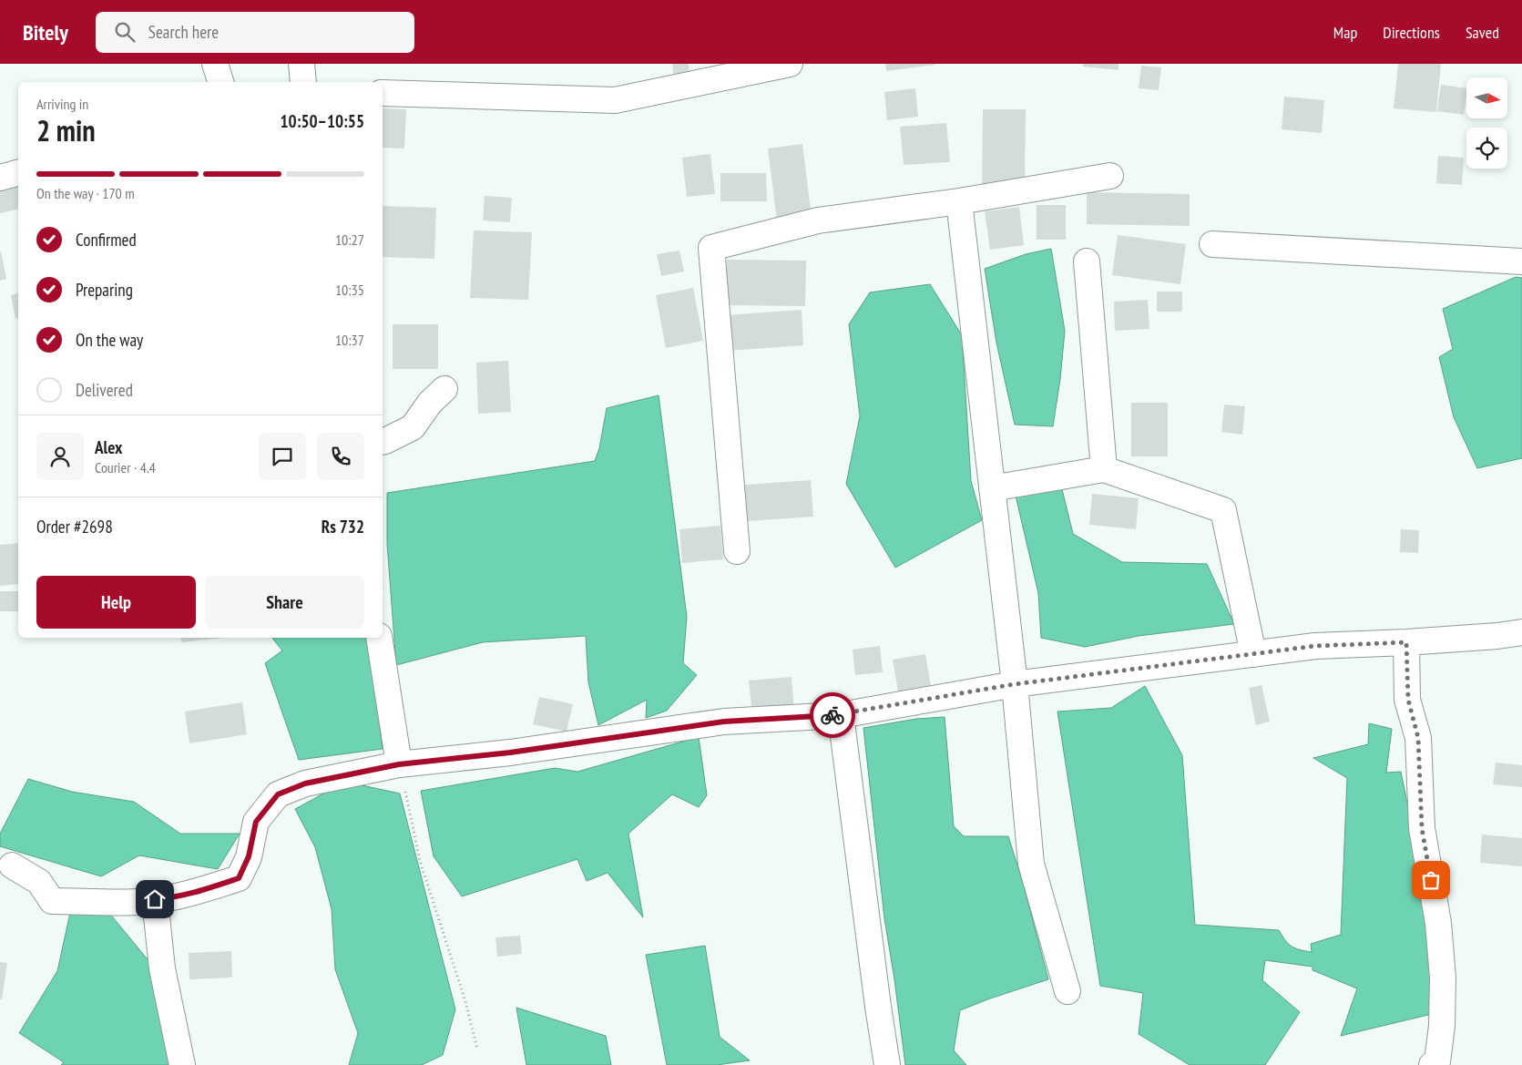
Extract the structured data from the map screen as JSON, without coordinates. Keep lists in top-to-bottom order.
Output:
{
  "north": "right",
  "page": {
    "header": "Bitely",
    "search": "Search here",
    "nav": ["Map", "Directions", "Saved"],
    "heading": ["2 min", "Arriving in", "10:50–10:55"],
    "panel": [
      "Alex",
      "Courier · 4.4",
      "Order #2698",
      "Rs 732"
    ],
    "bar": "On the way · 170 m",
    "list": [
      ["Confirmed", "10:27"],
      ["Preparing", "10:35"],
      ["On the way", "10:37"],
      "Delivered"
    ],
    "buttons": ["Help", "Share"]
  }
}
